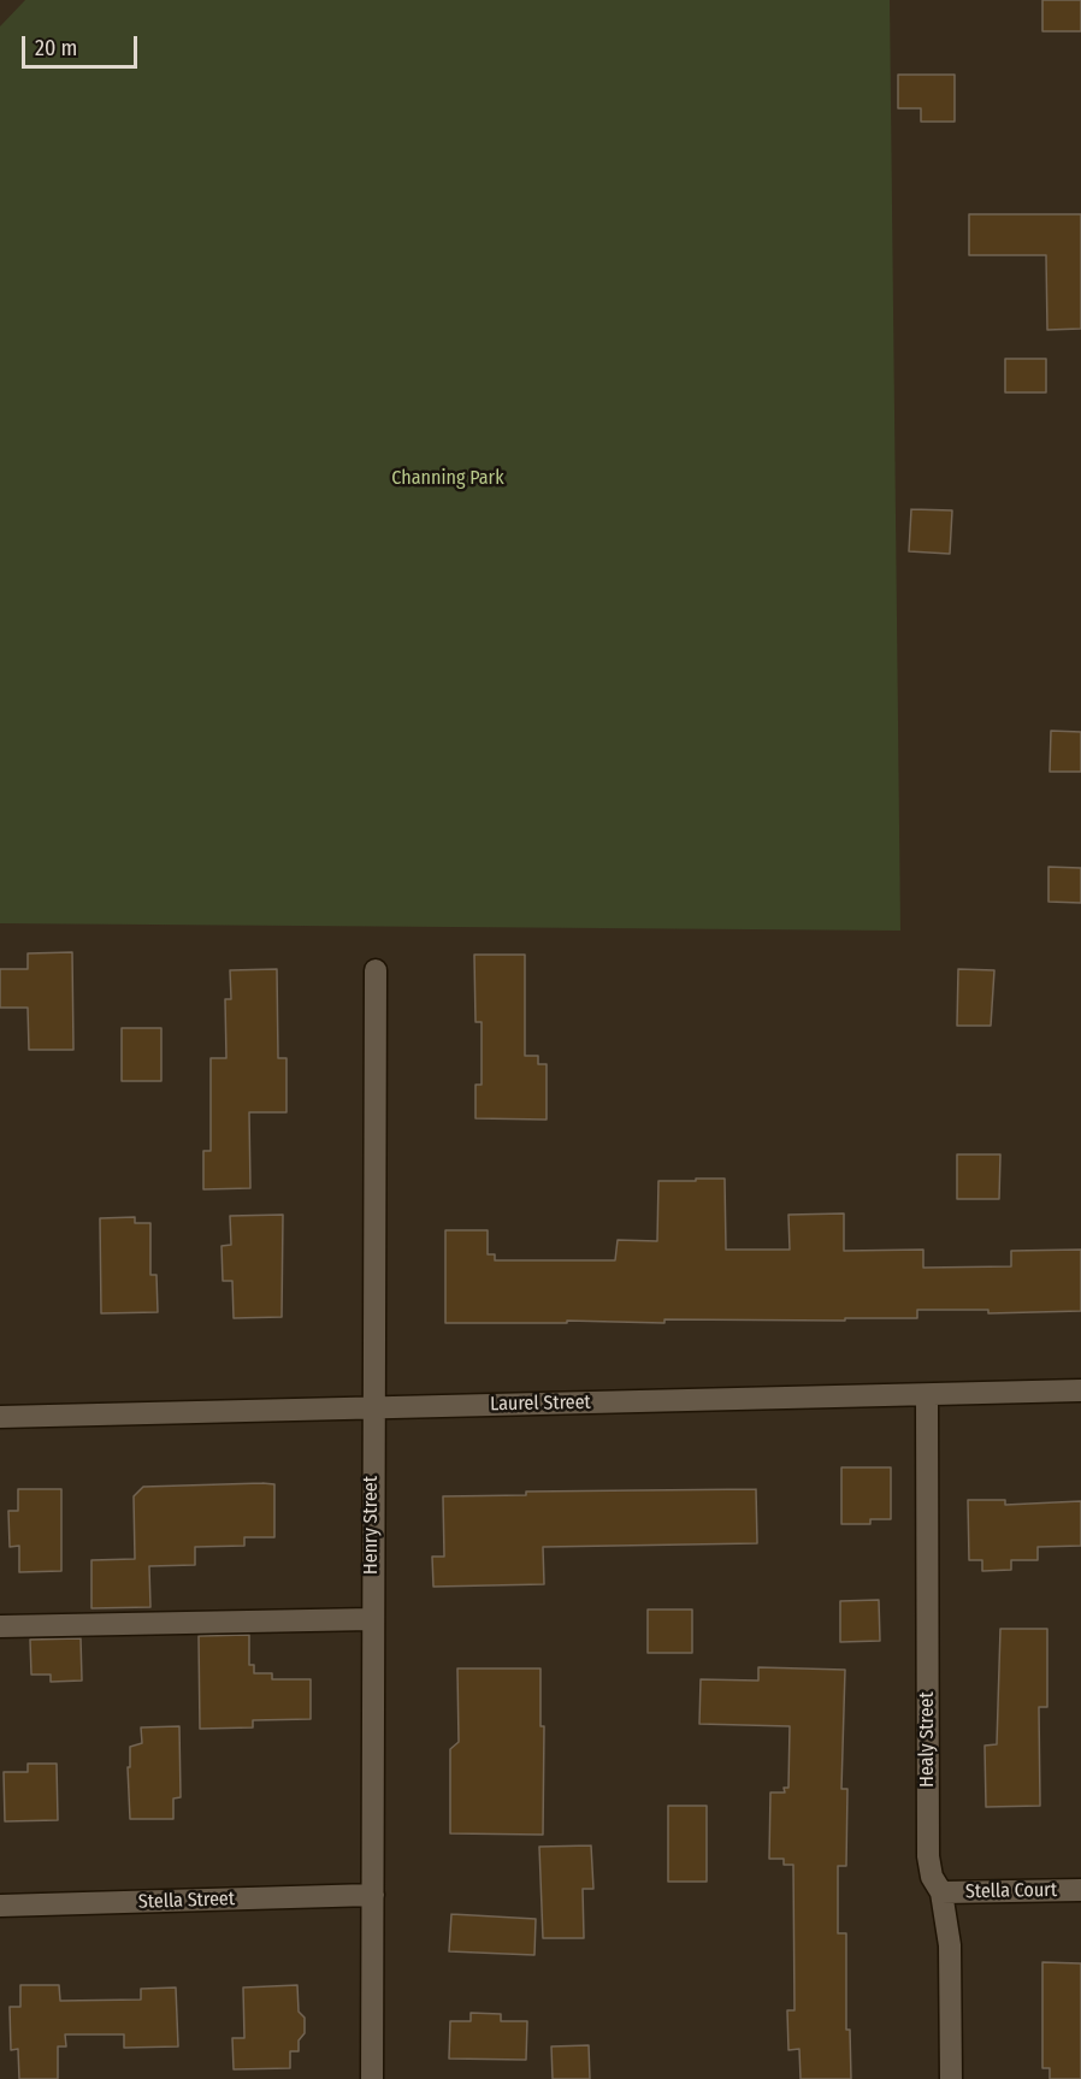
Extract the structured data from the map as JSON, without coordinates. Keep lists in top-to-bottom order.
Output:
{
  "streets": {
    "street": [
      "Laurel Street",
      "Henry Street",
      "Healy Street",
      "Stella Court",
      "Stella Street"
    ]
  },
  "crossings": [
    ["Laurel Street", "Henry Street"],
    ["Laurel Street", "Healy Street"],
    ["Henry Street", "Stella Street"],
    ["Healy Street", "Stella Court"]
  ],
  "parks": ["Channing Park"],
  "scale_bar": "20 m"
}
